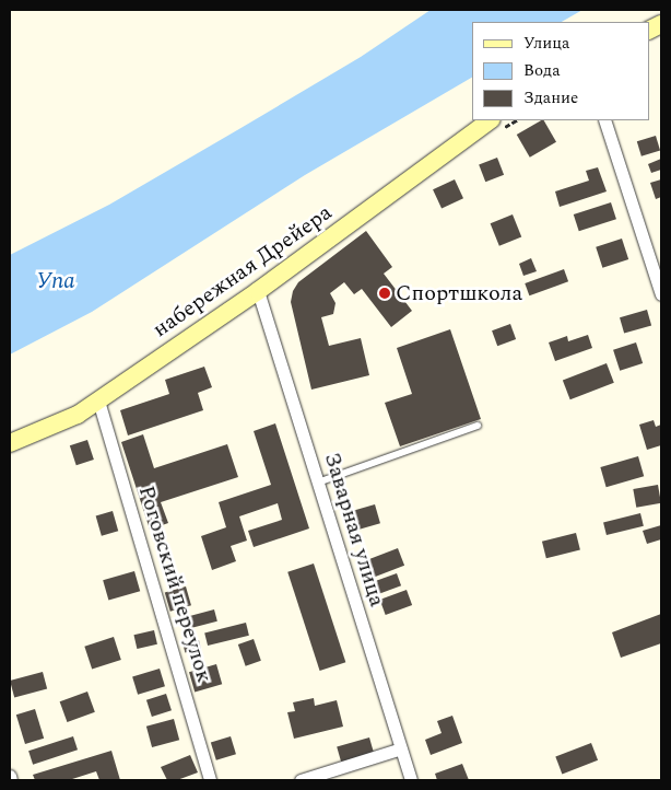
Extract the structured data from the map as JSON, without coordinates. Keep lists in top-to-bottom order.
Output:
{
  "streets": {
    "main road": ["набережная Дрейера"],
    "street": ["Заварная улица", "Роговский переулок"]
  },
  "crossings": [
    ["набережная Дрейера", "Заварная улица"],
    ["набережная Дрейера", "Роговский переулок"]
  ],
  "water": ["Упа"],
  "places": ["Спортшкола"],
  "legend": ["Улица", "Вода", "Здание"]
}
